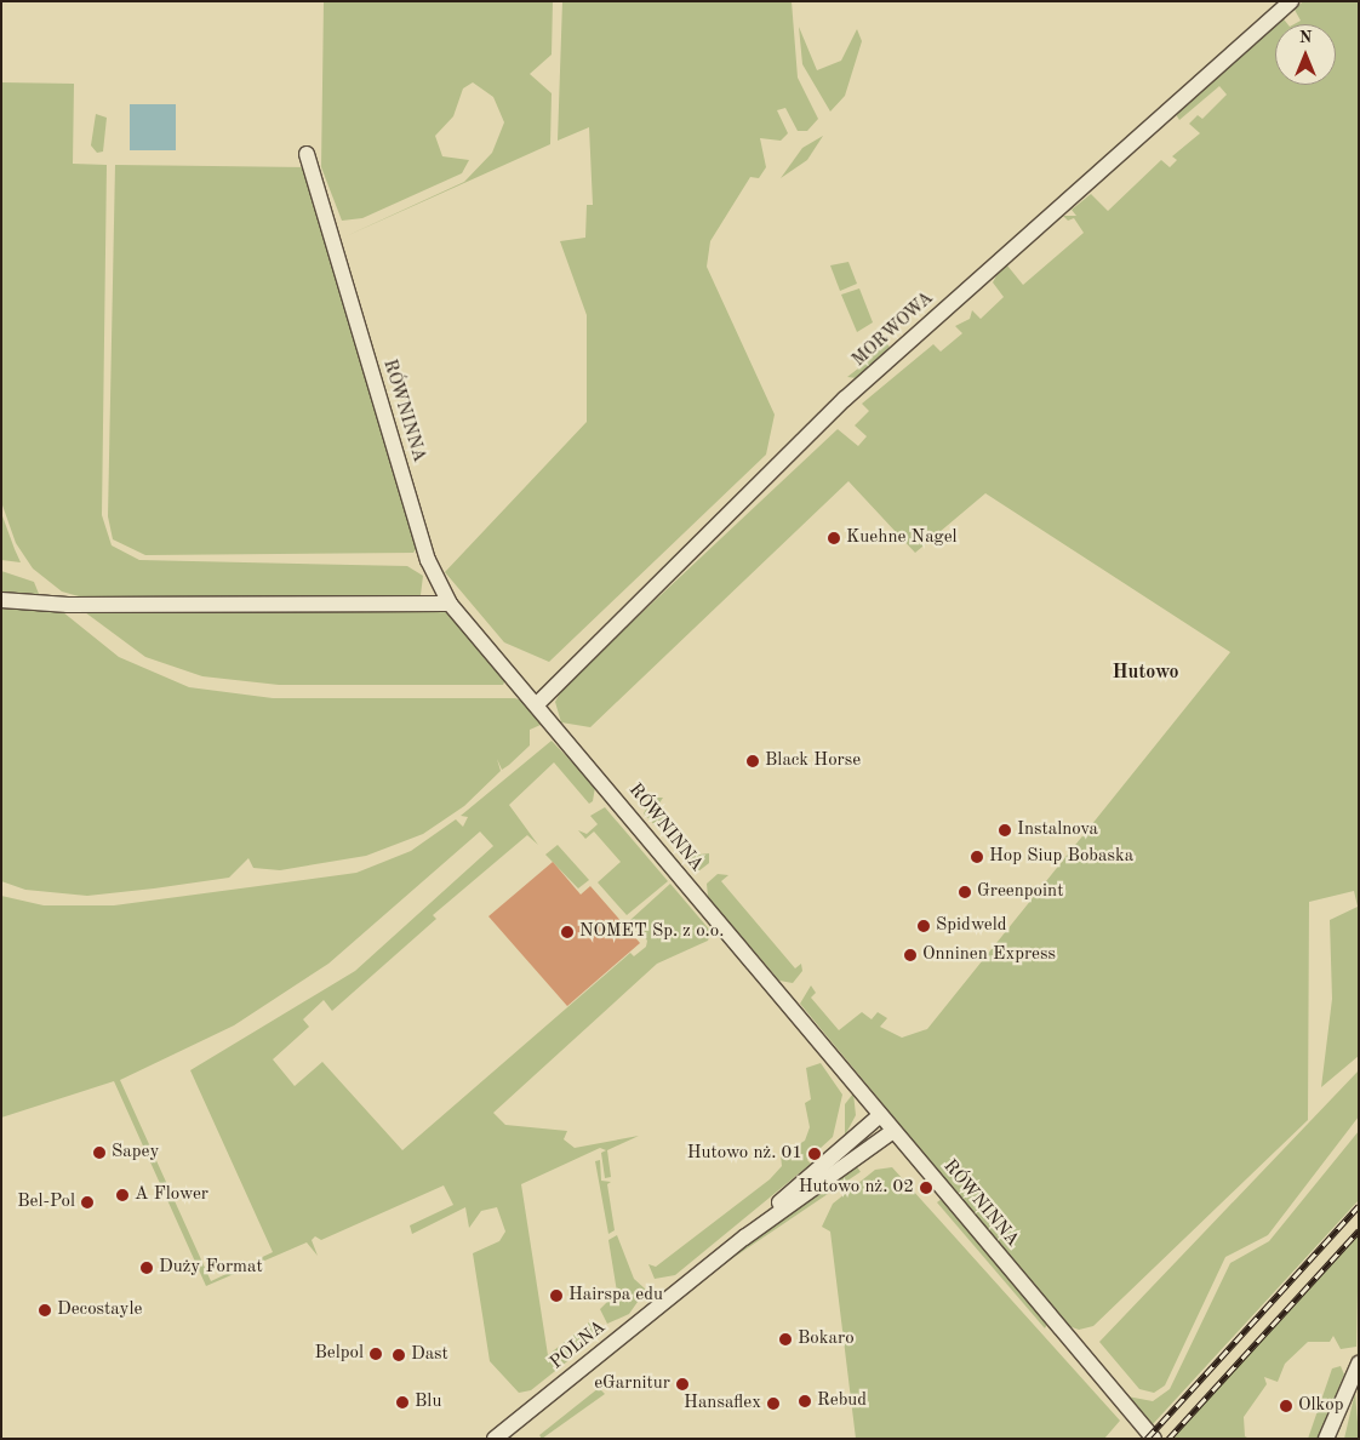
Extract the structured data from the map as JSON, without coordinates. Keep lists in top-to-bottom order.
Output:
{
  "streets": {
    "street": ["MORWOWA", "RÓWNINNA", "POLNA"]
  },
  "crossings": [
    ["MORWOWA", "RÓWNINNA"],
    ["RÓWNINNA", "POLNA"]
  ],
  "districts": ["Hutowo"],
  "places": [
    "Kuehne Nagel",
    "Black Horse",
    "Instalnova",
    "Hop Siup Bobaska",
    "Greenpoint",
    "Spidweld",
    "NOMET Sp. z o.o.",
    "Onninen Express",
    "Sapey",
    "Hutowo nż. 01",
    "Hutowo nż. 02",
    "A Flower",
    "Bel-Pol",
    "Duży Format",
    "Hairspa edu",
    "Decostayle",
    "Bokaro",
    "Belpol",
    "Dast",
    "eGarnitur",
    "Rebud",
    "Blu",
    "Hansaflex",
    "Olkop"
  ],
  "north": "top"
}
